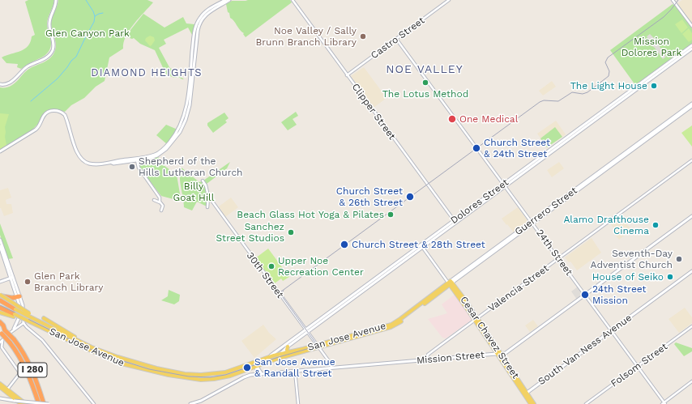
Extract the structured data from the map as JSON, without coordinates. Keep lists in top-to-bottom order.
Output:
{
  "streets": {
    "highway": ["I 280"],
    "main road": [
      "Dolores Street",
      "Guerrero Street",
      "San Jose Avenue",
      "Cesar Chavez Street",
      "South Van Ness Avenue",
      "Mission Street"
    ],
    "street": [
      "Castro Street",
      "Clipper Street",
      "24th Street",
      "30th Street",
      "Valencia Street",
      "Folsom Street"
    ]
  },
  "crossings": [
    ["Castro Street", "Clipper Street"],
    ["Castro Street", "24th Street"],
    ["Clipper Street", "Dolores Street"],
    ["Dolores Street", "24th Street"],
    ["Dolores Street", "30th Street"],
    ["Dolores Street", "San Jose Avenue"],
    ["Dolores Street", "Cesar Chavez Street"],
    ["Guerrero Street", "24th Street"],
    ["Guerrero Street", "San Jose Avenue"],
    ["Guerrero Street", "Cesar Chavez Street"],
    ["24th Street", "Valencia Street"],
    ["24th Street", "South Van Ness Avenue"],
    ["24th Street", "Mission Street"],
    ["24th Street", "Folsom Street"],
    ["30th Street", "San Jose Avenue"],
    ["30th Street", "Mission Street"],
    ["Valencia Street", "Cesar Chavez Street"],
    ["Valencia Street", "Mission Street"],
    ["Cesar Chavez Street", "South Van Ness Avenue"],
    ["Cesar Chavez Street", "Mission Street"]
  ],
  "districts": ["NOE VALLEY", "DIAMOND HEIGHTS"],
  "parks": ["Glen Canyon Park", "Mission Dolores Park", "Billy Goat Hill"],
  "places": [
    "Noe Valley / Sally Brunn Branch Library",
    "The Lotus Method",
    "The Light House",
    "One Medical",
    "Church Street & 24th Street",
    "Shepherd of the Hills Lutheran Church",
    "Church Street & 26th Street",
    "Beach Glass Hot Yoga & Pilates",
    "Alamo Drafthouse Cinema",
    "Sanchez Street Studios",
    "Church Street & 28th Street",
    "Seventh-Day Adventist Church",
    "Upper Noe Recreation Center",
    "House of Seiko",
    "Glen Park Branch Library",
    "24th Street Mission",
    "San Jose Avenue & Randall Street"
  ]
}
